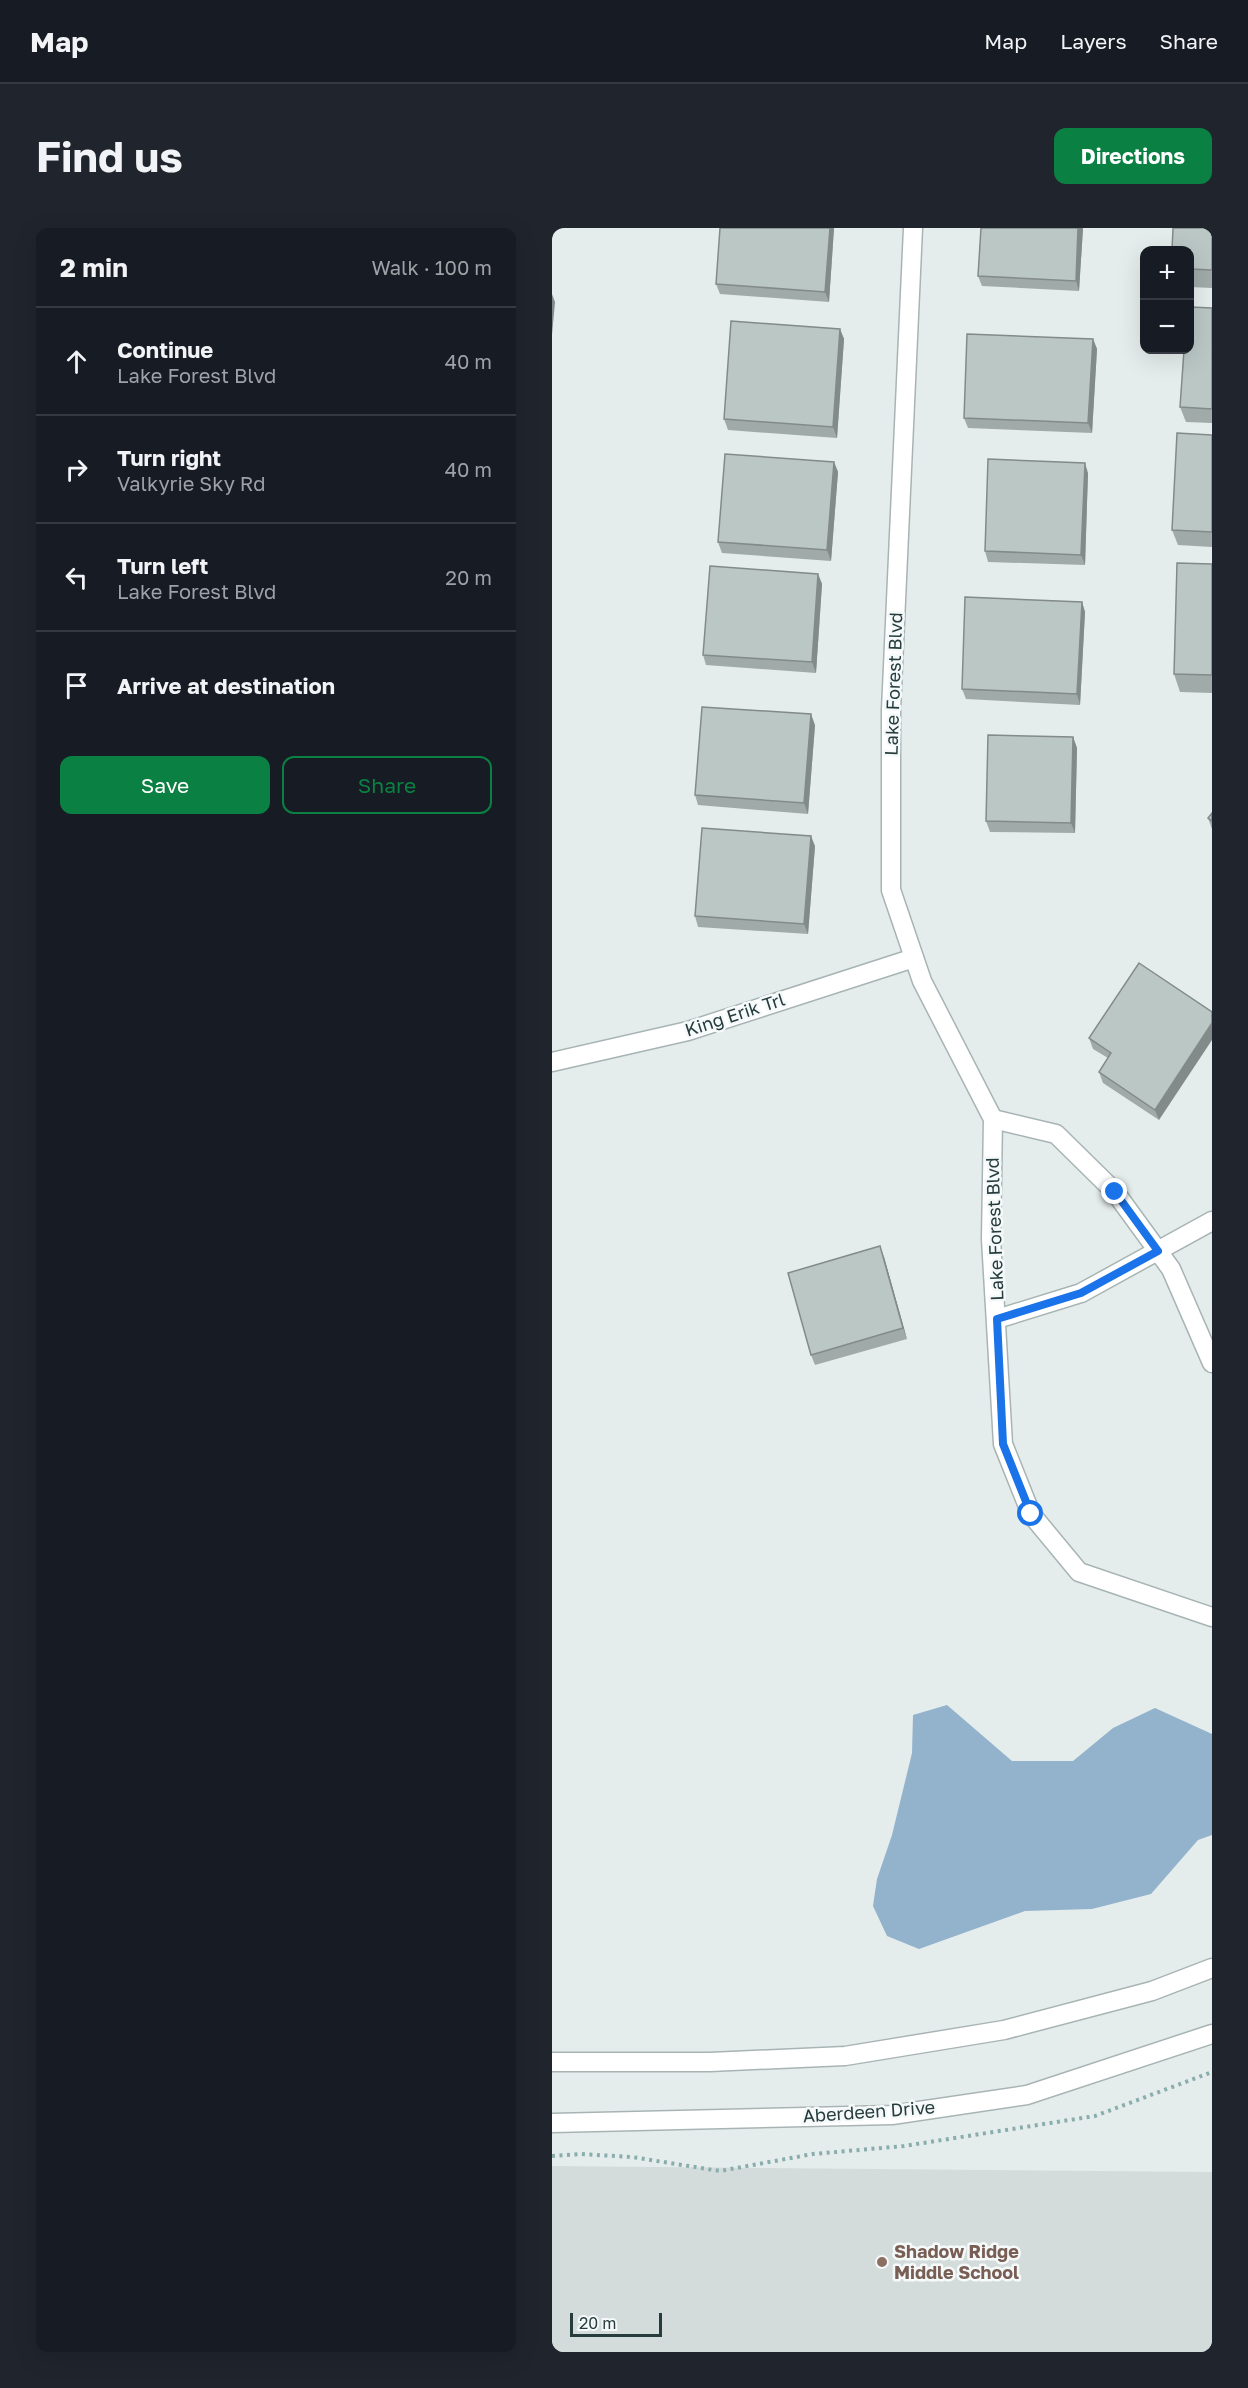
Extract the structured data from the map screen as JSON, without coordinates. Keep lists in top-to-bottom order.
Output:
{
  "streets": {
    "street": ["Lake Forest Blvd", "King Erik Trl", "Aberdeen Drive"]
  },
  "crossings": [
    ["Lake Forest Blvd", "King Erik Trl"]
  ],
  "places": ["Shadow Ridge Middle School"],
  "scale_bar": "20 m",
  "page": {
    "header": "Map",
    "nav": ["Map", "Layers", "Share"],
    "buttons": [
      "Directions",
      ["Save", "Share"]
    ],
    "title": "Find us",
    "heading": ["2 min", "Walk · 100 m"],
    "map_buttons": ["+", "−"],
    "list": [
      ["Continue", "Lake Forest Blvd", "40 m"],
      ["Turn right", "Valkyrie Sky Rd", "40 m"],
      ["Turn left", "Lake Forest Blvd", "20 m"],
      "Arrive at destination"
    ],
    "scale": "20 m"
  }
}
